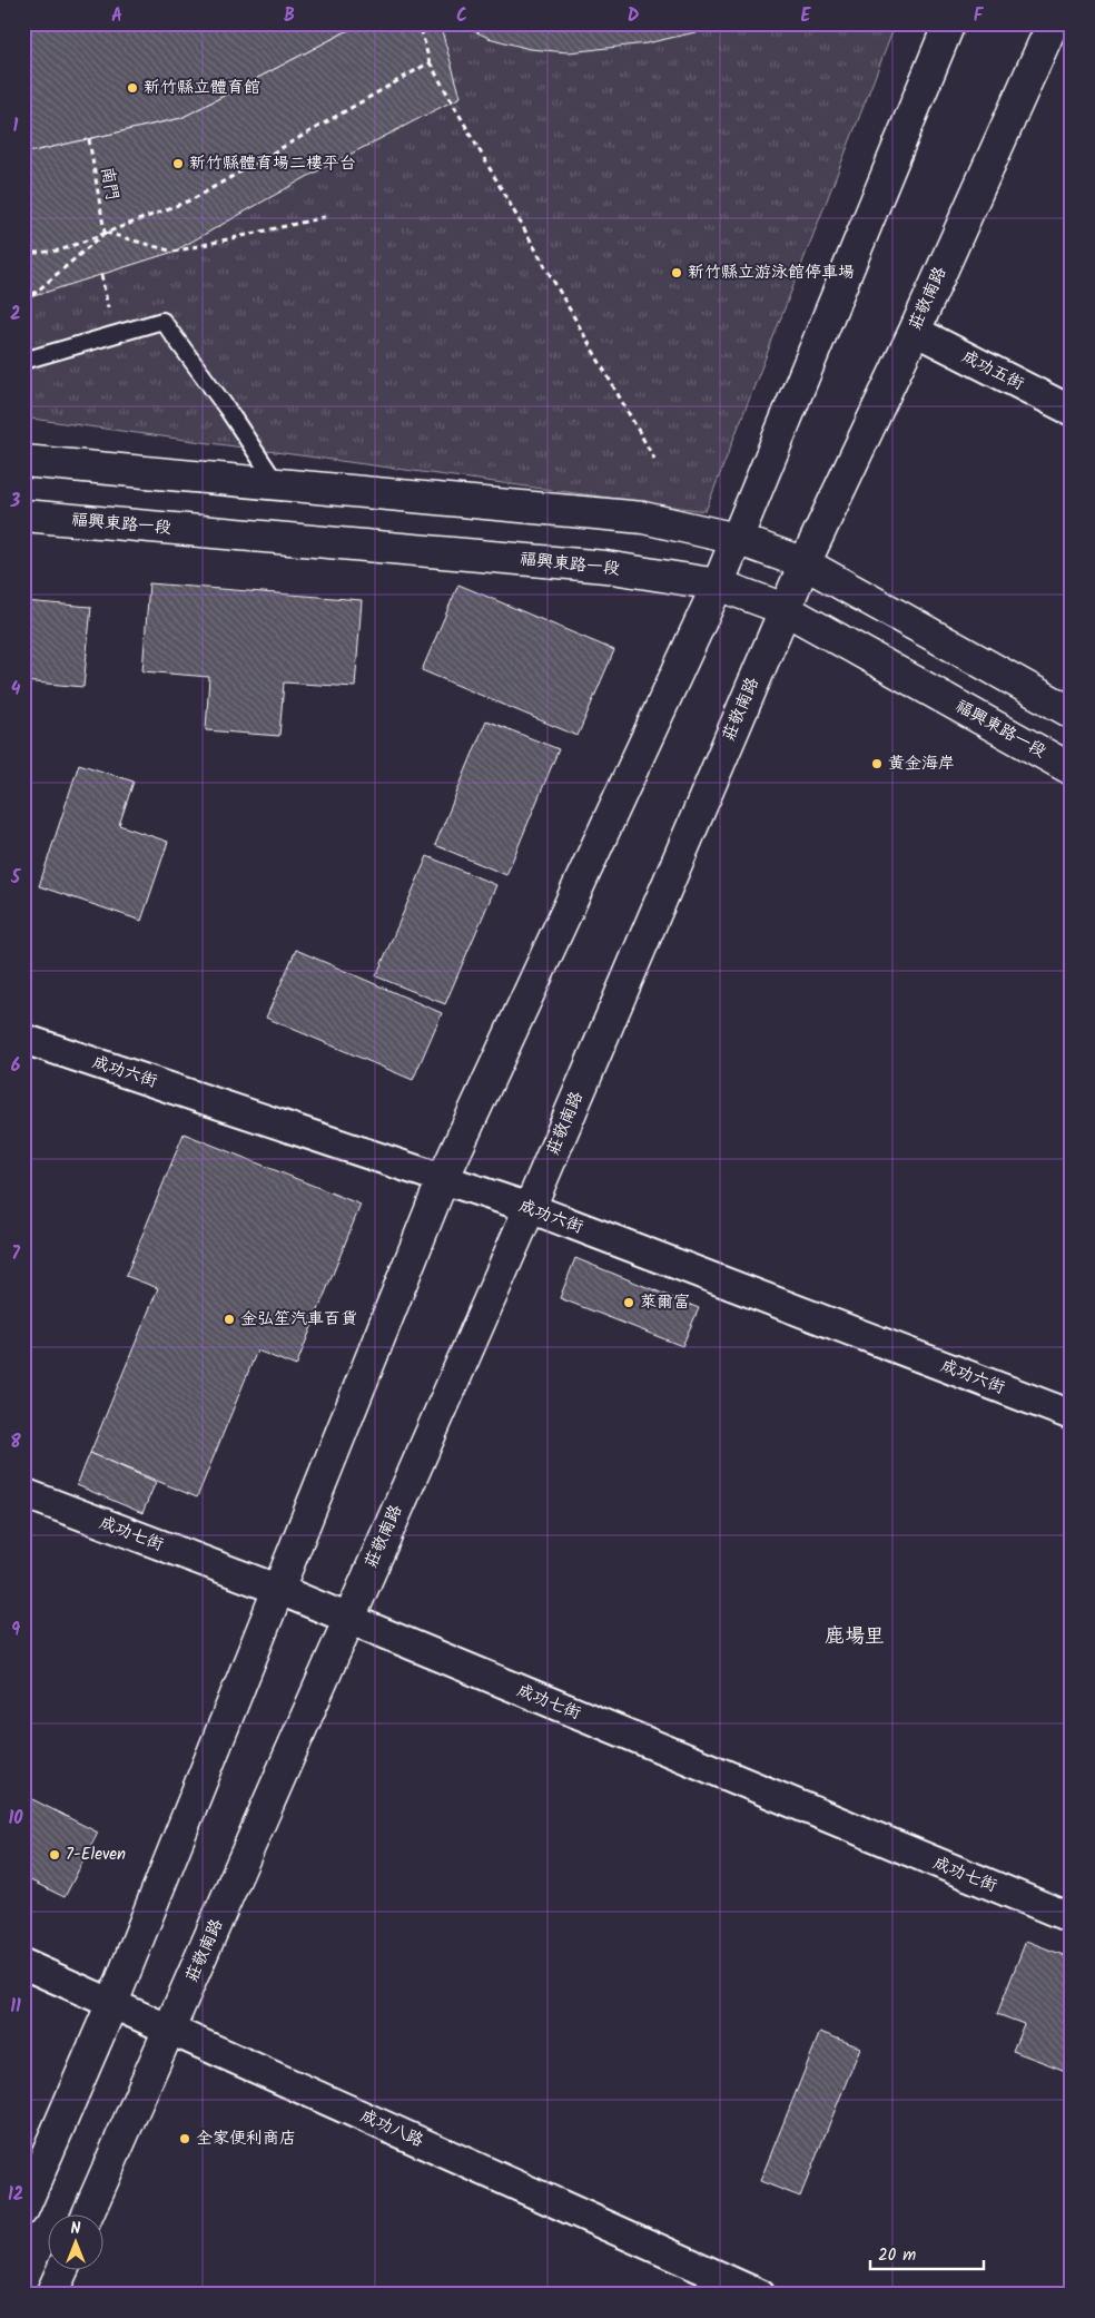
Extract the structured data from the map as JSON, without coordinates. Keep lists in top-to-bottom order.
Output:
{
  "streets": {
    "street": [
      "莊敬南路",
      "成功五街",
      "福興東路一段",
      "成功六街",
      "成功七街",
      "成功八路"
    ],
    "path": ["南門"]
  },
  "crossings": [
    ["莊敬南路", "成功五街"],
    ["莊敬南路", "福興東路一段"],
    ["莊敬南路", "成功六街"],
    ["莊敬南路", "成功七街"],
    ["莊敬南路", "成功八路"]
  ],
  "districts": ["鹿場里"],
  "places": [
    "新竹縣立體育館",
    "新竹縣體育場二樓平台",
    "新竹縣立游泳館停車場",
    "黄金海岸",
    "萊爾富",
    "金弘笙汽車百貨",
    "7-Eleven",
    "全家便利商店"
  ],
  "scale_bar": "20 m",
  "north": "top",
  "grid": {
    "columns": [
      "A",
      "B",
      "C",
      "D",
      "E",
      "F"
    ],
    "rows": [
      "1",
      "2",
      "3",
      "4",
      "5",
      "6",
      "7",
      "8",
      "9",
      "10",
      "11",
      "12"
    ]
  }
}
